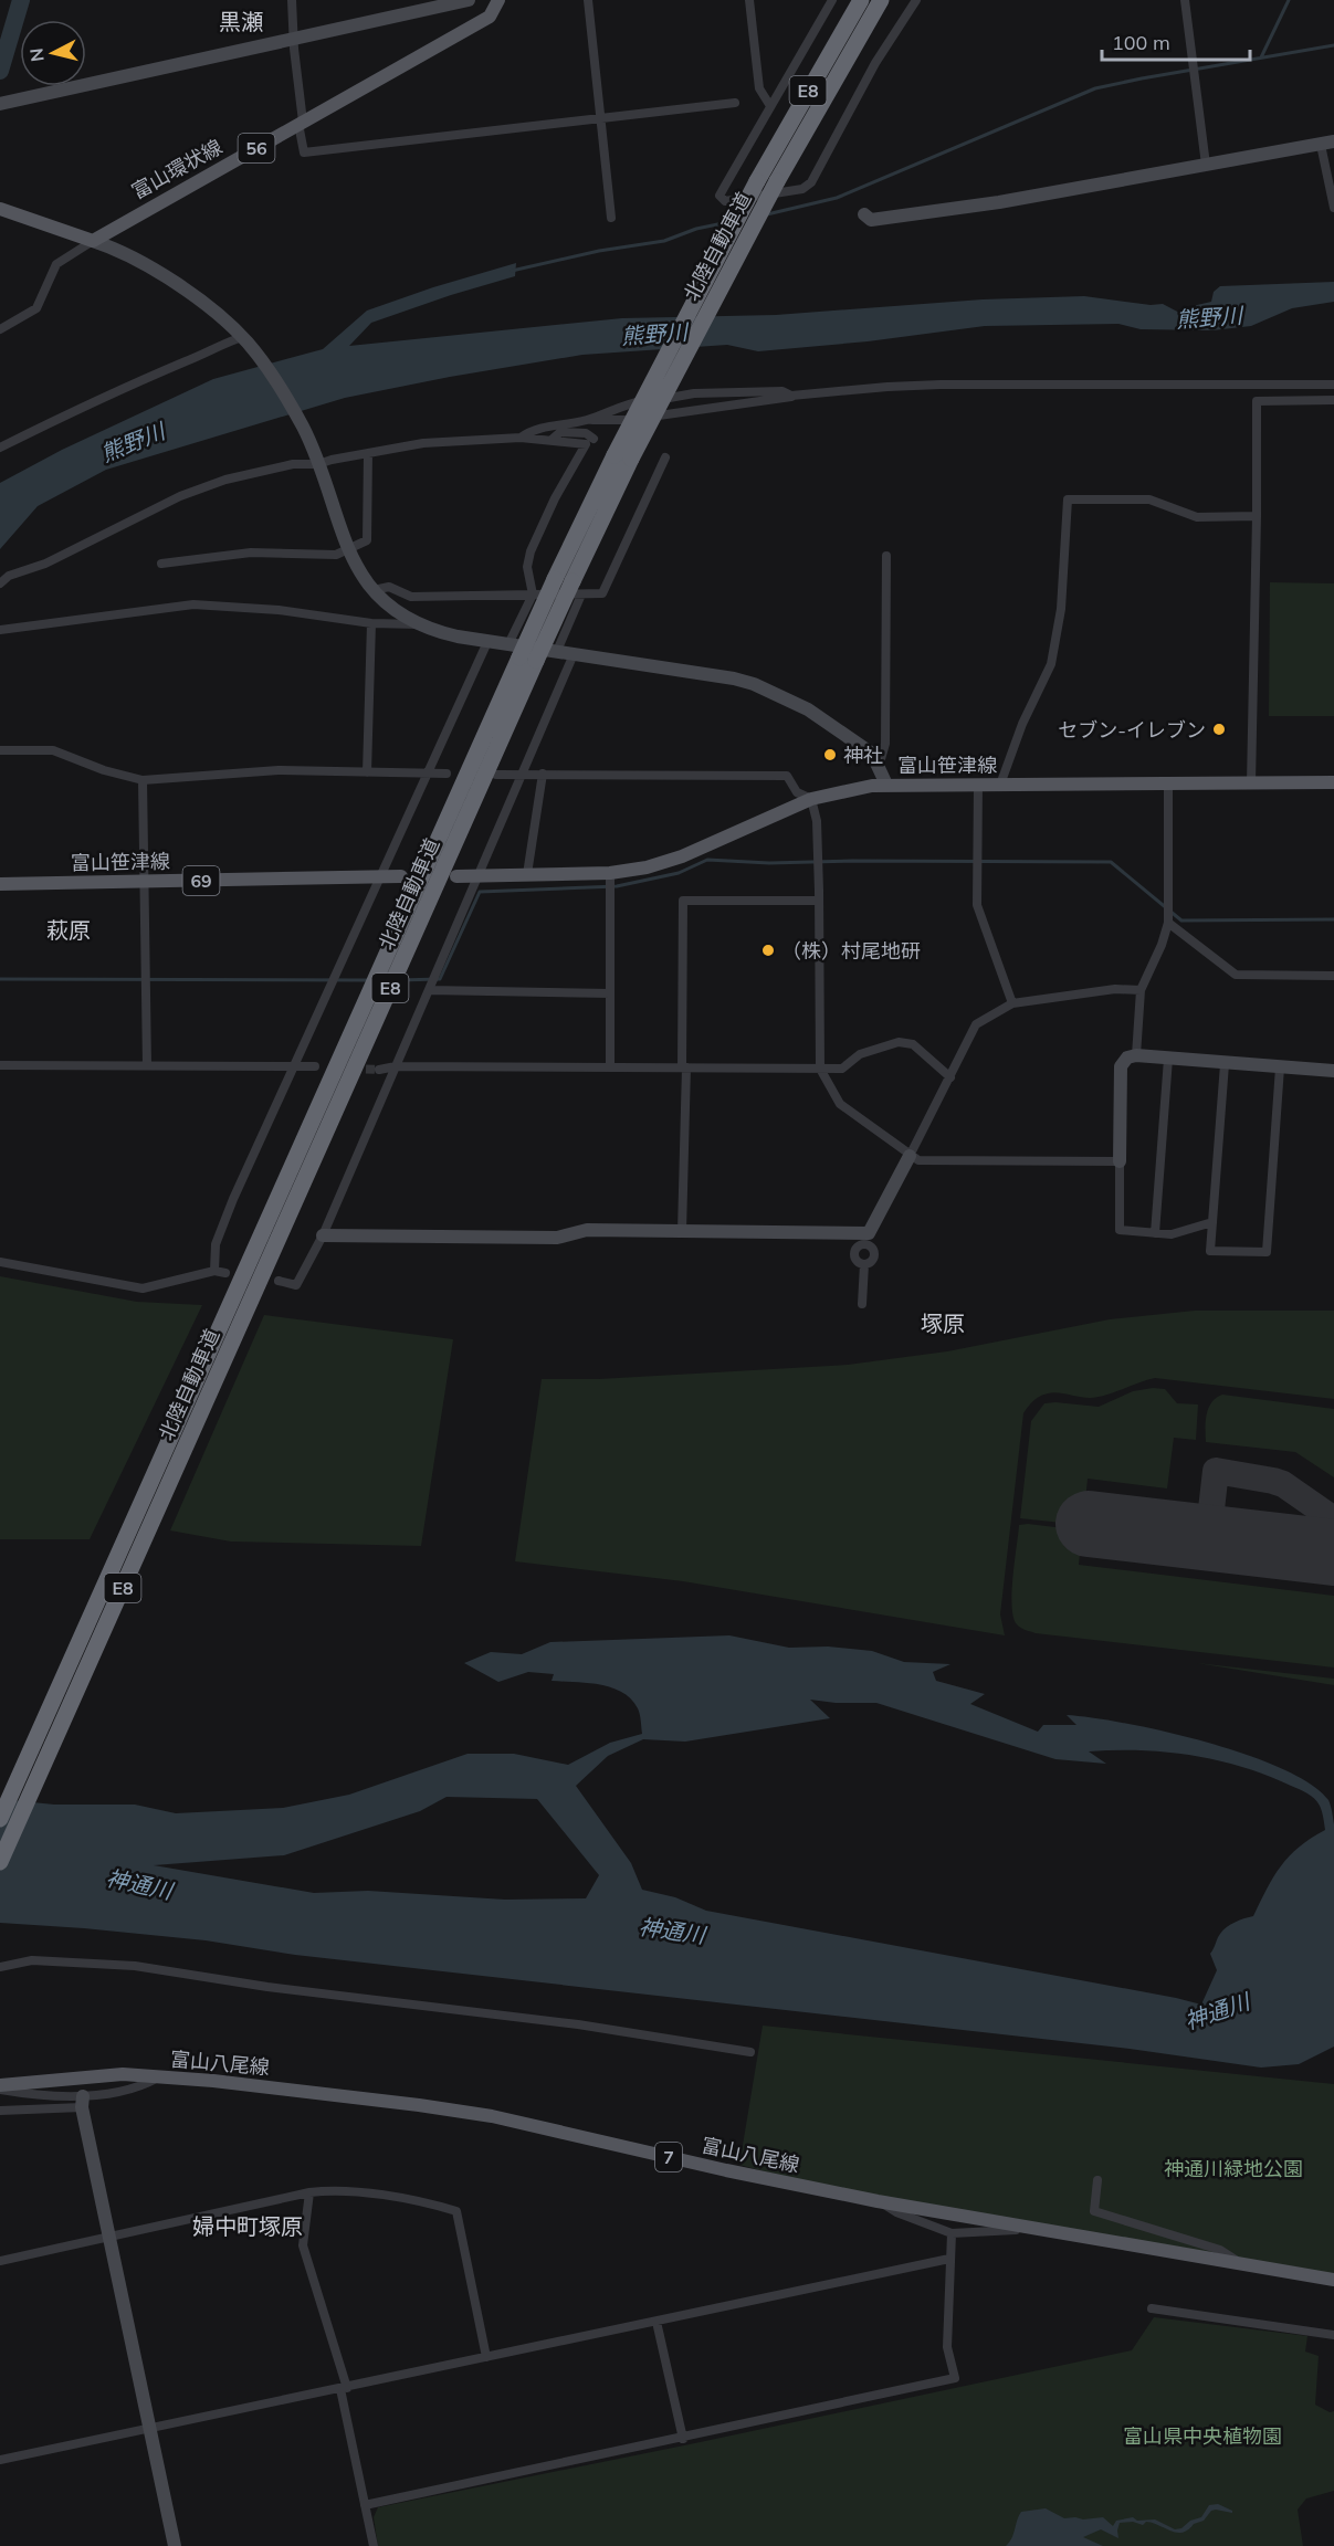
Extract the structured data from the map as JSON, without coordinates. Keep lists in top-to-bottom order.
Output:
{
  "streets": {
    "highway": ["E8", "北陸自動車道"],
    "main road": [
      "56",
      "富山環状線",
      "富山笹津線",
      "69",
      "富山八尾線",
      "7"
    ]
  },
  "districts": [
    "黒瀬",
    "萩原",
    "塚原",
    "婦中町塚原"
  ],
  "water": ["熊野川", "神通川"],
  "parks": ["神通川緑地公園", "富山県中央植物園"],
  "places": ["セブン-イレブン", "神社", "（株）村尾地研"],
  "scale_bar": "100 m",
  "north": "left"
}
